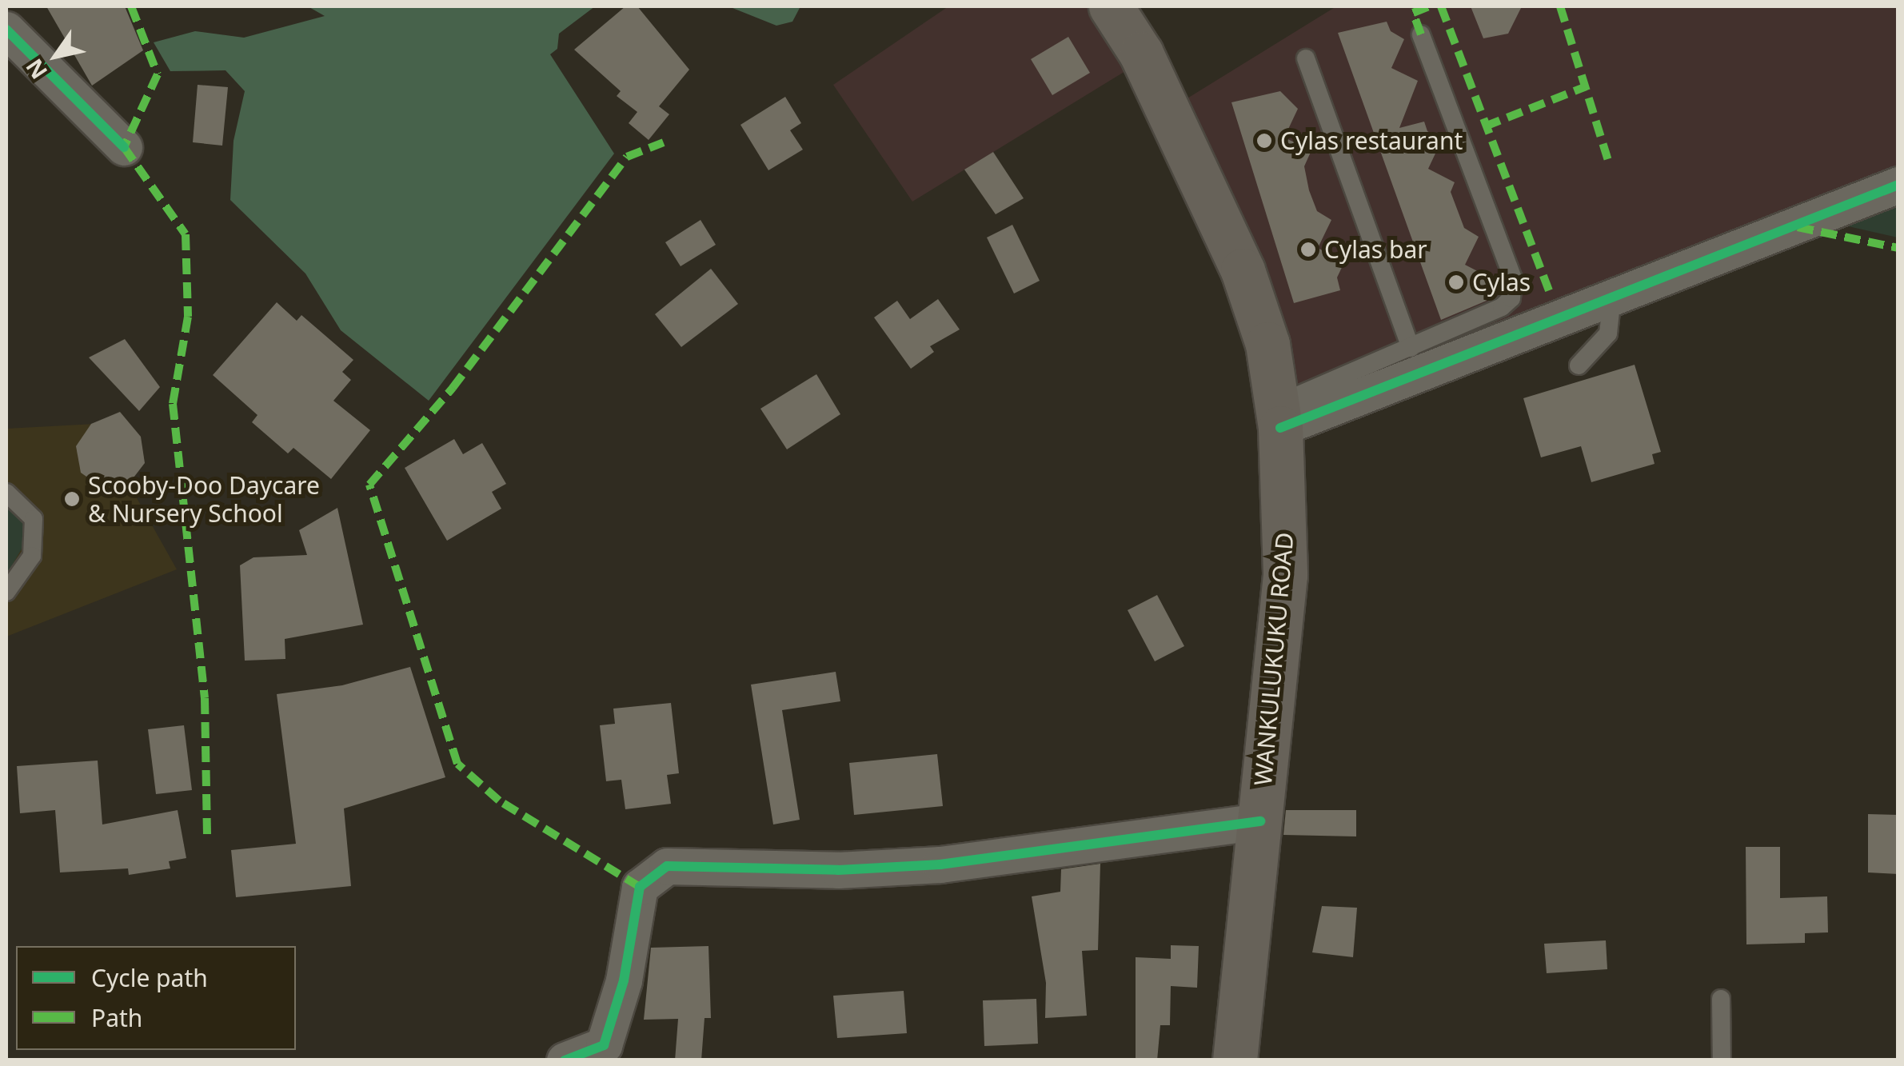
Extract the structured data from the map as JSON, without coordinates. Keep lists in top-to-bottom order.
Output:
{
  "streets": {
    "main road": ["WANKULUKUKU ROAD"]
  },
  "places": [
    "Cylas restaurant",
    "Cylas bar",
    "Cylas",
    "Scooby-Doo Daycare & Nursery School"
  ],
  "legend": ["Cycle path", "Path"],
  "north": "bottom left"
}
